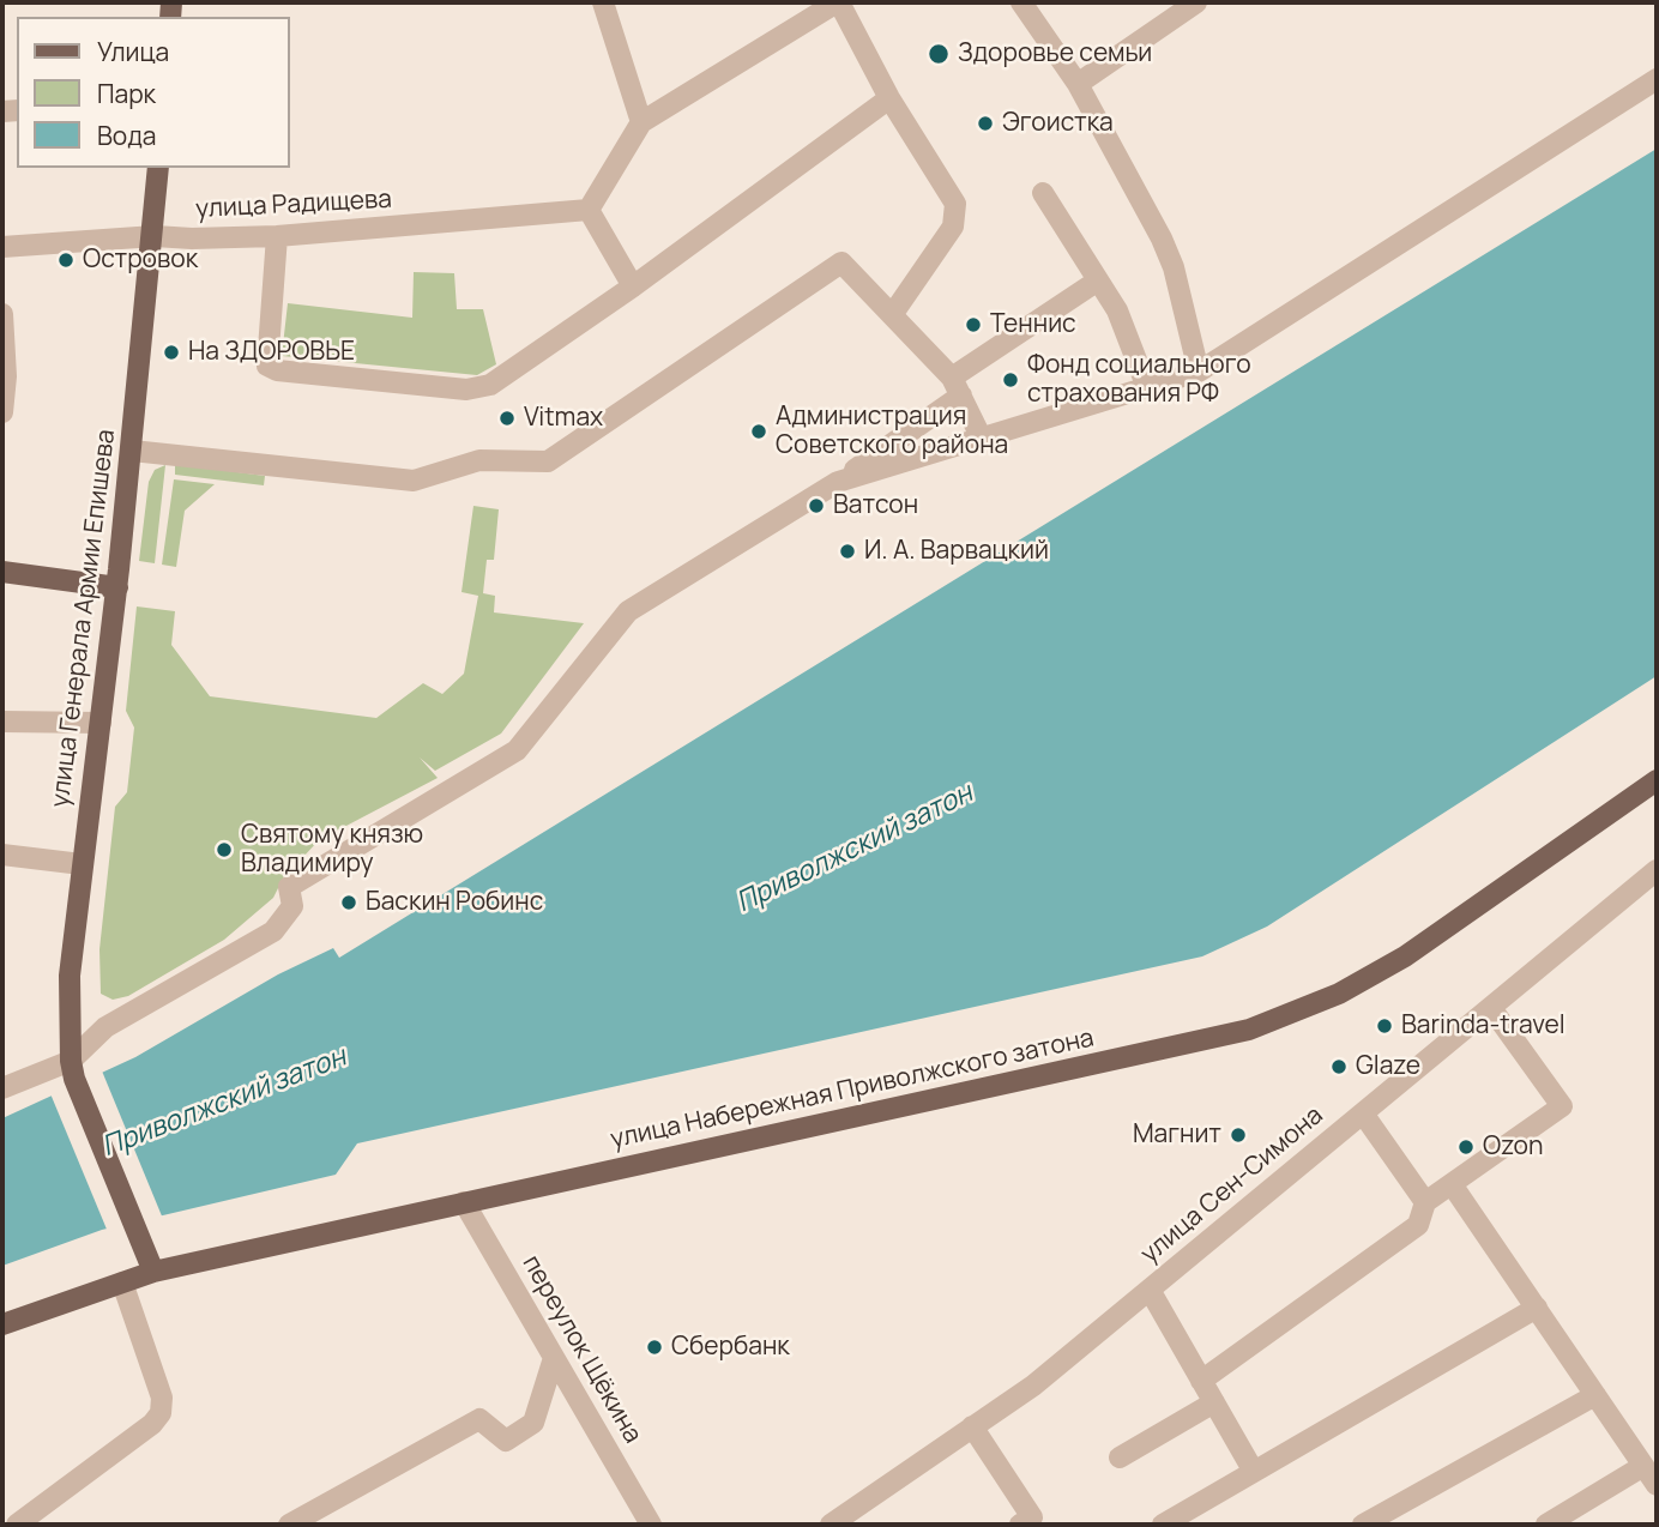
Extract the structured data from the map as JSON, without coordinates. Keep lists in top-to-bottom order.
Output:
{
  "streets": {
    "main road": ["улица Генерала Армии Епишева", "улица Набережная Приволжского затона"],
    "street": ["улица Радищева", "улица Сен-Симона", "переулок Щёкина"]
  },
  "crossings": [
    ["улица Радищева", "улица Генерала Армии Епишева"],
    ["улица Набережная Приволжского затона", "переулок Щёкина"]
  ],
  "water": ["Приволжский затон"],
  "places": [
    "Здоровье семьи",
    "Эгоистка",
    "Островок",
    "Теннис",
    "На ЗДОРОВЬЕ",
    "Фонд социального страхования РФ",
    "Vitmax",
    "Администрация Советского района",
    "Ватсон",
    "И. А. Варвацкий",
    "Святому князю Владимиру",
    "Баскин Робинс",
    "Barinda-travel",
    "Glaze",
    "Магнит",
    "Ozon",
    "Сбербанк"
  ],
  "legend": ["Улица", "Парк", "Вода"]
}
